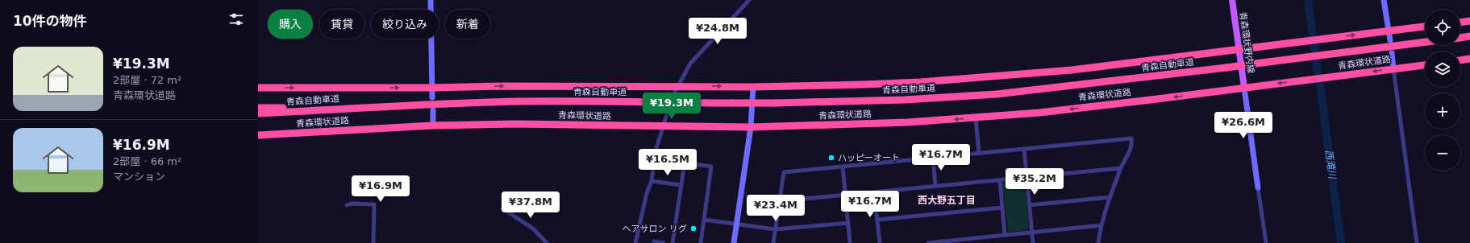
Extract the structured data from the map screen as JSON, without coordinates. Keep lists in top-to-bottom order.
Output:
{
  "streets": {
    "highway": ["青森環状道路", "青森自動車道"],
    "main road": ["青森環状野内線"]
  },
  "crossings": [
    ["青森環状野内線", "青森環状道路"]
  ],
  "districts": ["西大野五丁目"],
  "water": ["西滝川"],
  "places": ["ハッピーオート", "ヘアサロン リグ"],
  "page": {
    "heading": "10件の物件",
    "map_buttons": ["+", "−"],
    "chip": [
      "購入",
      "賃貸",
      "絞り込み",
      "新着"
    ],
    "price": [
      "¥24.8M",
      "¥19.3M",
      "¥26.6M",
      "¥16.7M",
      "¥16.5M",
      "¥35.2M",
      "¥16.9M",
      "¥16.7M",
      "¥37.8M",
      "¥23.4M"
    ],
    "list": [
      {
        "name": "¥19.3M",
        "note": "2部屋 · 72 m² · 青森環状道路"
      },
      {
        "name": "¥16.9M",
        "note": "2部屋 · 66 m² · マンション"
      }
    ]
  }
}
